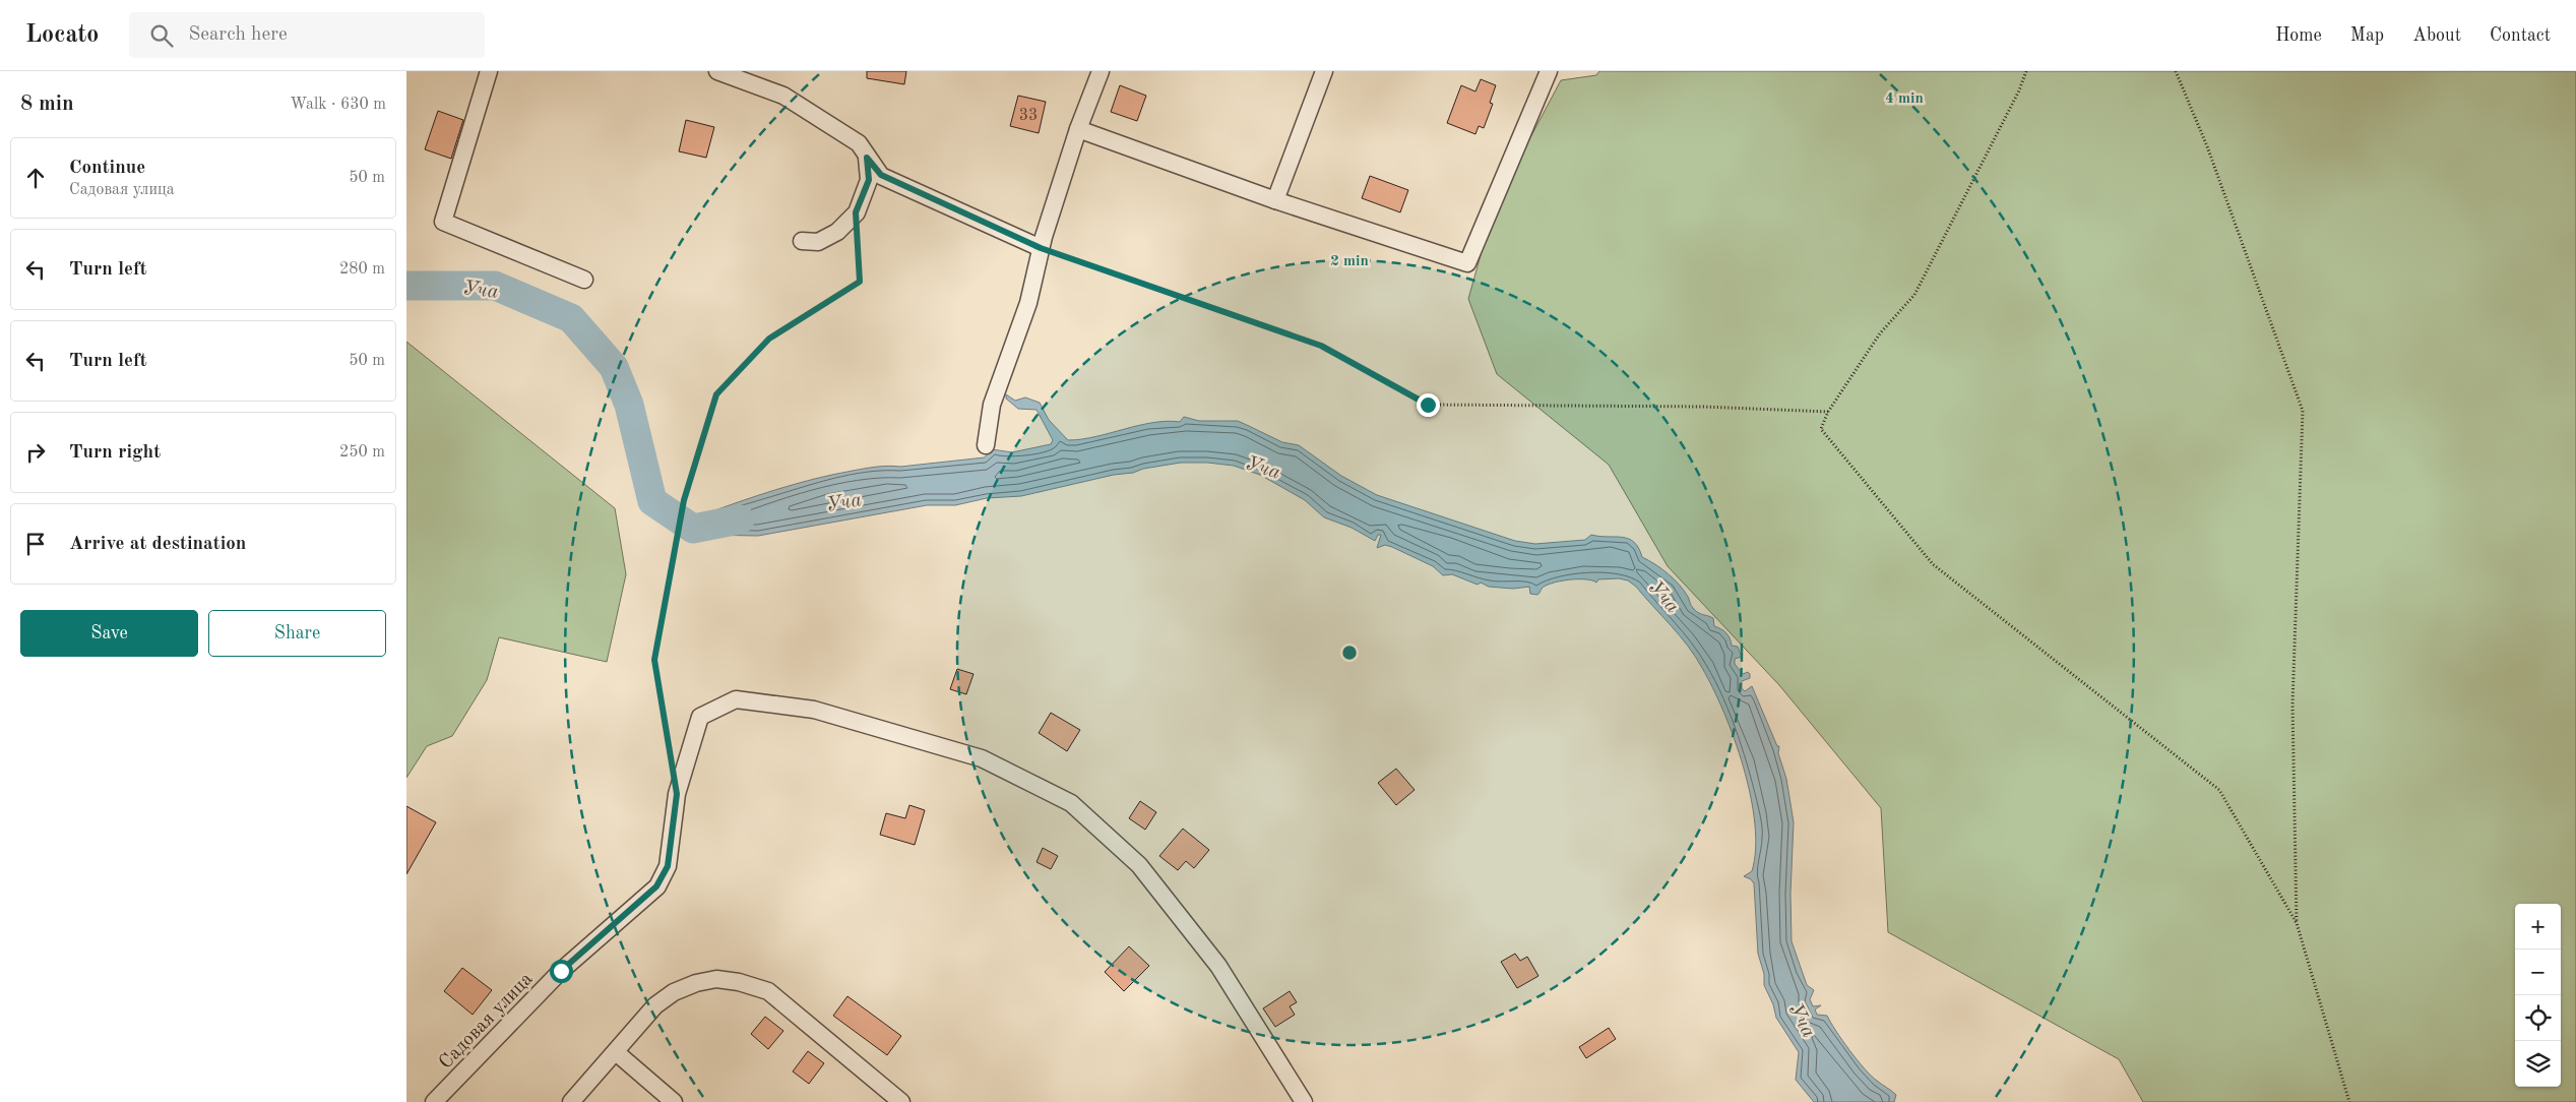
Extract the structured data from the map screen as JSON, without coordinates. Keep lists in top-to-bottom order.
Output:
{
  "streets": {
    "street": ["Садовая улица"]
  },
  "water": ["Уча"],
  "house_numbers": ["33"],
  "page": {
    "header": "Locato",
    "search": "Search here",
    "nav": [
      "Home",
      "Map",
      "About",
      "Contact"
    ],
    "heading": ["8 min", "Walk · 630 m"],
    "list": [
      ["Continue", "Садовая улица", "50 m"],
      ["Turn left", "280 m"],
      ["Turn left", "50 m"],
      ["Turn right", "250 m"],
      "Arrive at destination"
    ],
    "buttons": ["Save", "Share"],
    "map_buttons": ["+", "−"]
  },
  "rings": ["4 min", "2 min"]
}
